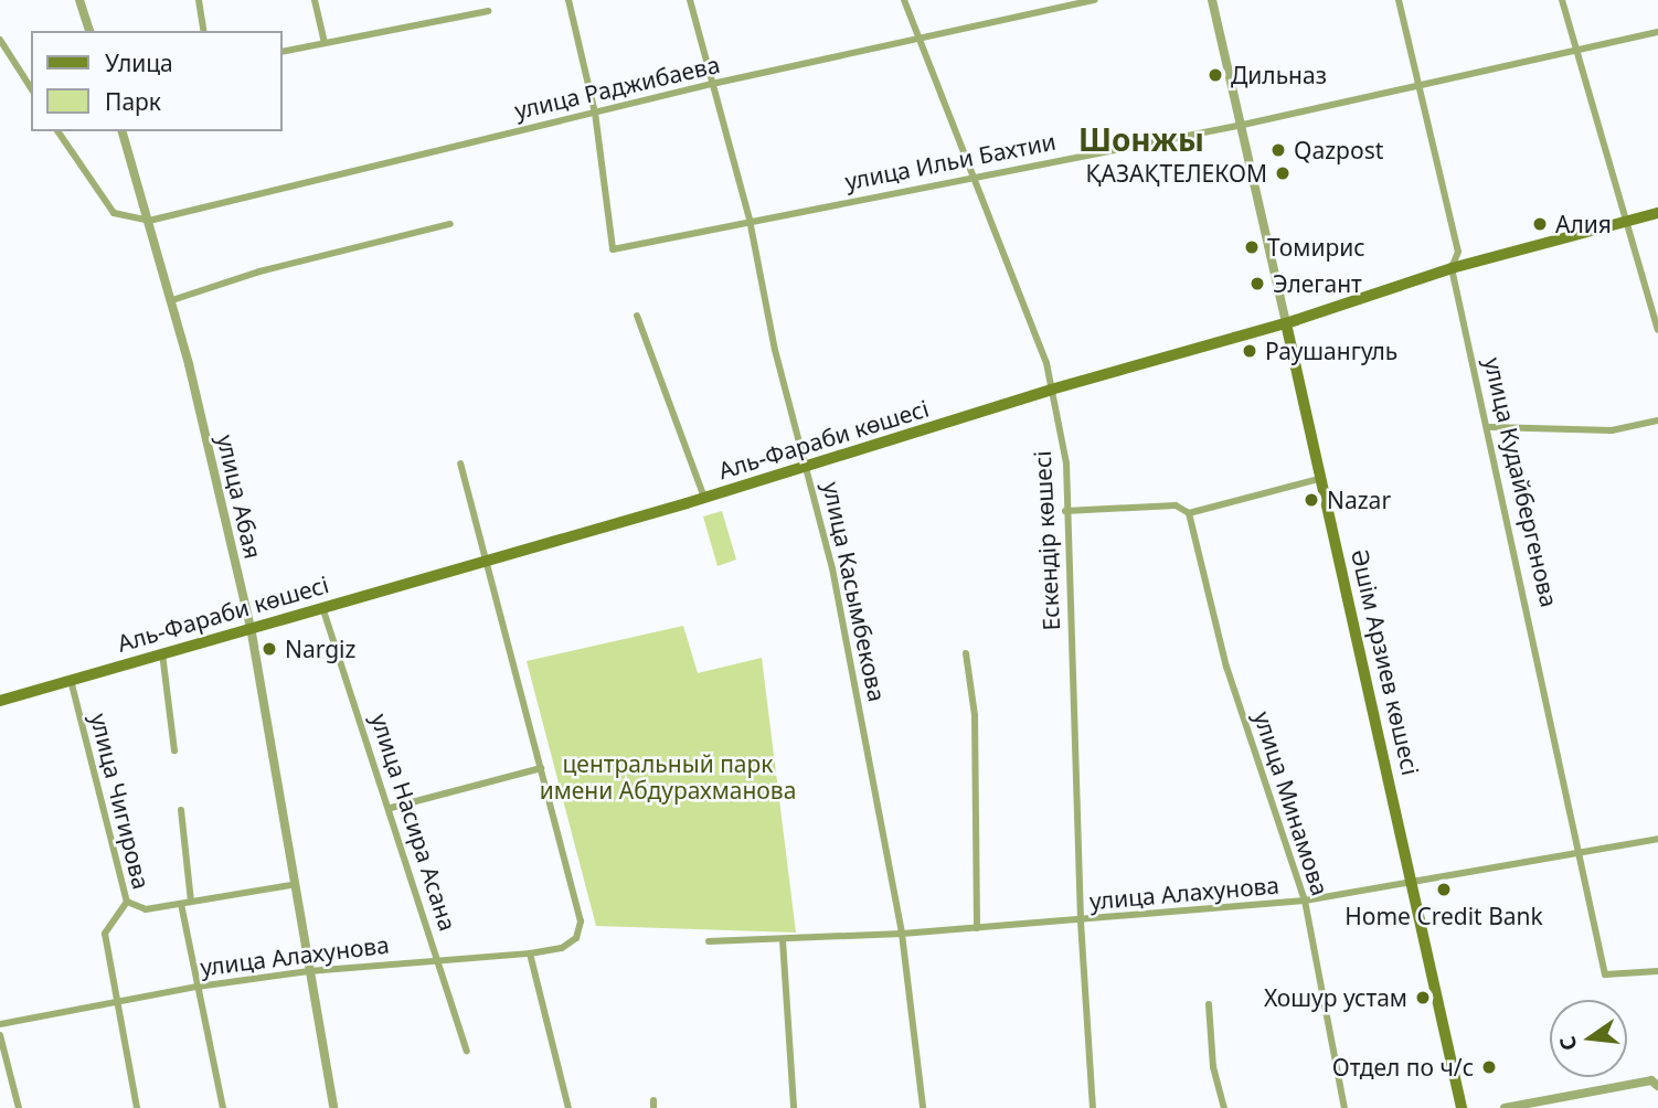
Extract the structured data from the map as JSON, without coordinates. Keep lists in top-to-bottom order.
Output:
{
  "streets": {
    "main road": ["Аль-Фараби көшесі", "Әшім Арзиев көшесі"],
    "street": [
      "улица Раджибаева",
      "улица Ильи Бахтии",
      "улица Кудайбергенова",
      "улица Абая",
      "Ескендір көшесі",
      "улица Касымбекова",
      "улица Чигирова",
      "улица Минамова",
      "улица Насира Асана",
      "улица Алахунова"
    ]
  },
  "crossings": [
    ["улица Раджибаева", "улица Ильи Бахтии"],
    ["улица Раджибаева", "улица Абая"],
    ["улица Раджибаева", "Ескендір көшесі"],
    ["улица Раджибаева", "улица Касымбекова"],
    ["улица Ильи Бахтии", "улица Кудайбергенова"],
    ["улица Ильи Бахтии", "Ескендір көшесі"],
    ["улица Ильи Бахтии", "улица Касымбекова"],
    ["улица Ильи Бахтии", "Әшім Арзиев көшесі"],
    ["Аль-Фараби көшесі", "улица Кудайбергенова"],
    ["Аль-Фараби көшесі", "улица Абая"],
    ["Аль-Фараби көшесі", "Ескендір көшесі"],
    ["Аль-Фараби көшесі", "улица Касымбекова"],
    ["Аль-Фараби көшесі", "Әшім Арзиев көшесі"],
    ["Аль-Фараби көшесі", "улица Чигирова"],
    ["Аль-Фараби көшесі", "улица Насира Асана"],
    ["улица Кудайбергенова", "улица Алахунова"],
    ["улица Абая", "улица Алахунова"],
    ["Ескендір көшесі", "улица Алахунова"],
    ["улица Касымбекова", "улица Алахунова"],
    ["Әшім Арзиев көшесі", "улица Алахунова"],
    ["улица Чигирова", "улица Алахунова"],
    ["улица Минамова", "улица Алахунова"],
    ["улица Насира Асана", "улица Алахунова"]
  ],
  "districts": ["Шонжы"],
  "parks": ["центральный парк имени Абдурахманова"],
  "places": [
    "Дильназ",
    "Qazpost",
    "ҚАЗАҚТЕЛЕКОМ",
    "Алия",
    "Томирис",
    "Элегант",
    "Раушангуль",
    "Nazar",
    "Nargiz",
    "Home Credit Bank",
    "Хошур устам",
    "Отдел по ч/с"
  ],
  "legend": ["Улица", "Парк"],
  "north": "left"
}
